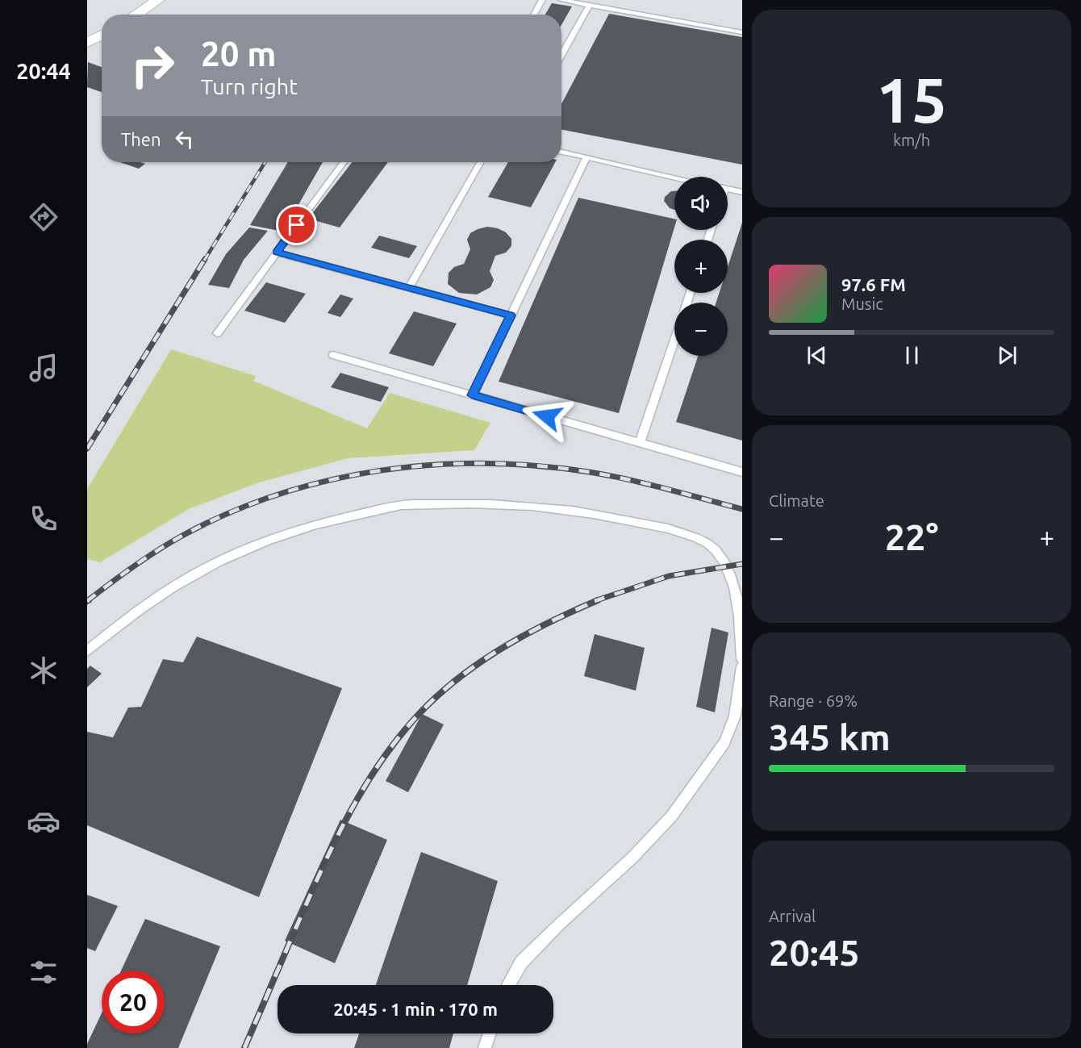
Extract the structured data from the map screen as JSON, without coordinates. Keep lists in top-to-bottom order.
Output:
{
  "page": {
    "tabs": "20:44",
    "tile": [
      ["15", "km/h"],
      "Climate",
      ["Range · 69%", "345 km"],
      ["Arrival", "20:45"]
    ],
    "turn": ["20 m", "Turn right"],
    "then": "Then",
    "map_buttons": ["+", "−"],
    "song": ["97.6 FM", "Music"],
    "heat": ["−", "22°", "+"],
    "limit": "20",
    "trip": "20:45 · 1 min · 170 m"
  }
}
